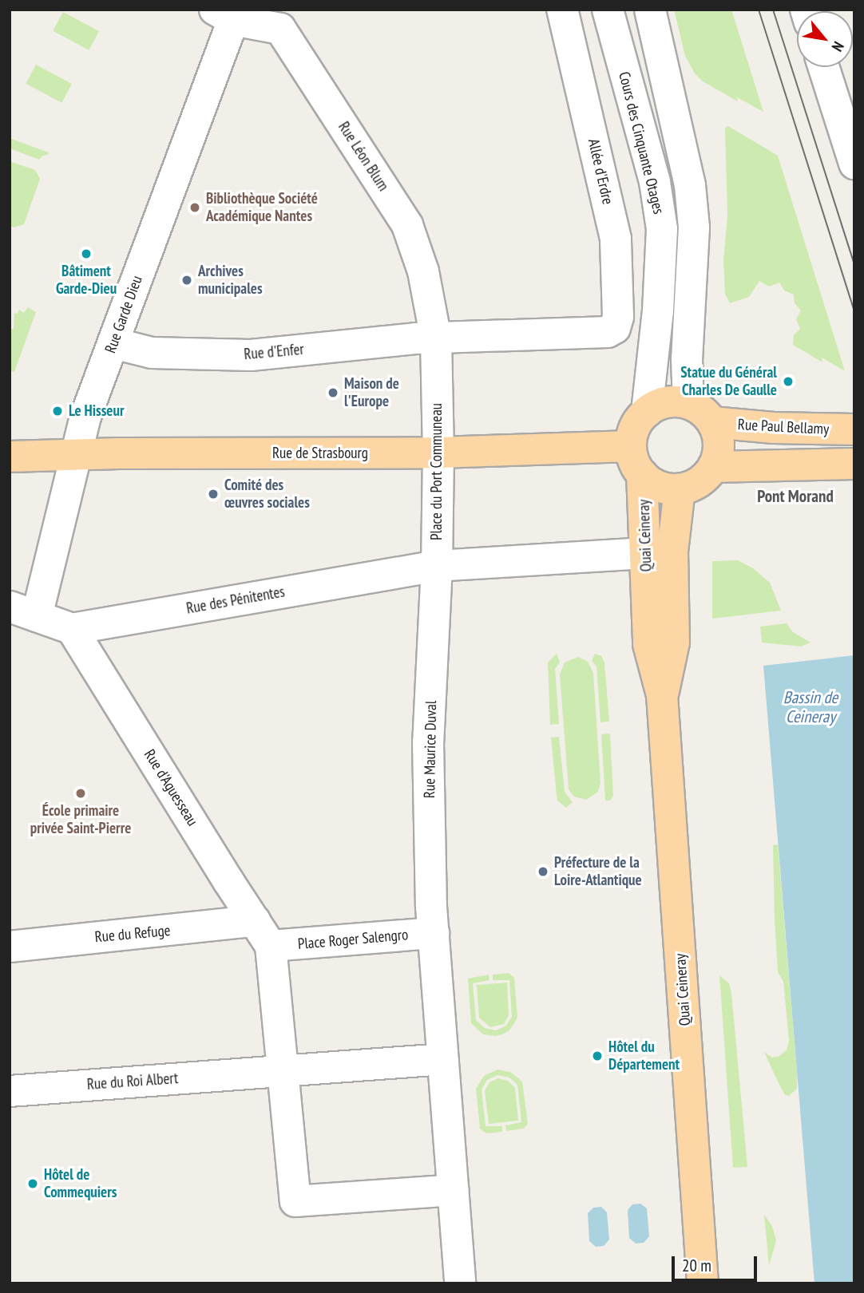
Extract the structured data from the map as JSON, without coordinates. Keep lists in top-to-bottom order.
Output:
{
  "streets": {
    "main road": ["Rue Paul Bellamy", "Rue de Strasbourg", "Quai Ceineray"],
    "street": [
      "Cours des Cinquante Otages",
      "Rue Léon Blum",
      "Allée d'Erdre",
      "Rue Garde Dieu",
      "Rue d'Enfer",
      "Place du Port Communeau",
      "Rue des Pénitentes",
      "Rue Maurice Duval",
      "Rue d'Aguesseau",
      "Rue du Refuge",
      "Place Roger Salengro",
      "Rue du Roi Albert"
    ]
  },
  "crossings": [
    ["Cours des Cinquante Otages", "Rue Paul Bellamy"],
    ["Cours des Cinquante Otages", "Rue de Strasbourg"],
    ["Cours des Cinquante Otages", "Quai Ceineray"],
    ["Rue Léon Blum", "Allée d'Erdre"],
    ["Rue Léon Blum", "Rue Garde Dieu"],
    ["Rue Léon Blum", "Rue d'Enfer"],
    ["Rue Léon Blum", "Place du Port Communeau"],
    ["Allée d'Erdre", "Rue d'Enfer"],
    ["Allée d'Erdre", "Place du Port Communeau"],
    ["Rue Garde Dieu", "Rue d'Enfer"],
    ["Rue Garde Dieu", "Rue de Strasbourg"],
    ["Rue Garde Dieu", "Rue des Pénitentes"],
    ["Rue d'Enfer", "Place du Port Communeau"],
    ["Rue Paul Bellamy", "Rue de Strasbourg"],
    ["Rue Paul Bellamy", "Quai Ceineray"],
    ["Rue de Strasbourg", "Place du Port Communeau"],
    ["Rue de Strasbourg", "Quai Ceineray"],
    ["Place du Port Communeau", "Rue des Pénitentes"],
    ["Place du Port Communeau", "Rue Maurice Duval"],
    ["Rue des Pénitentes", "Rue Maurice Duval"],
    ["Rue des Pénitentes", "Rue d'Aguesseau"],
    ["Rue Maurice Duval", "Place Roger Salengro"],
    ["Rue d'Aguesseau", "Rue du Refuge"],
    ["Rue d'Aguesseau", "Place Roger Salengro"],
    ["Rue du Refuge", "Place Roger Salengro"]
  ],
  "districts": ["Pont Morand"],
  "water": ["Bassin de Ceineray"],
  "places": [
    "Bibliothèque Société Académique Nantes",
    "Bâtiment Garde-Dieu",
    "Archives municipales",
    "Statue du Général Charles De Gaulle",
    "Maison de l'Europe",
    "Le Hisseur",
    "Comité des œuvres sociales",
    "École primaire privée Saint-Pierre",
    "Préfecture de la Loire-Atlantique",
    "Hôtel du Département",
    "Hôtel de Commequiers"
  ],
  "scale_bar": "20 m",
  "north": "bottom right"
}
